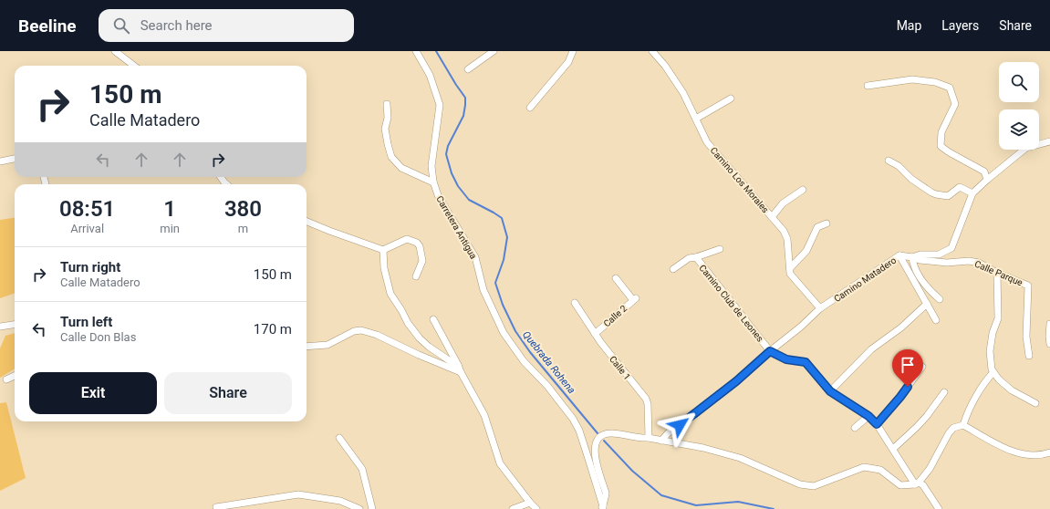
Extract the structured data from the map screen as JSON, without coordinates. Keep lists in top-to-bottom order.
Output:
{
  "streets": {
    "street": [
      "Camino Los Morales",
      "Carretera Antigua",
      "Calle Parque",
      "Camino Matadero",
      "Camino Club de Leones",
      "Calle 2",
      "Calle 1"
    ]
  },
  "crossings": [
    ["Camino Los Morales", "Camino Matadero"],
    ["Calle Parque", "Camino Matadero"],
    ["Camino Matadero", "Camino Club de Leones"],
    ["Calle 2", "Calle 1"]
  ],
  "water": ["Quebrada Rohena"],
  "page": {
    "header": "Beeline",
    "search": "Search here",
    "nav": ["Map", "Layers", "Share"],
    "turn": ["150 m", "Calle Matadero"],
    "eta": [
      "08:51",
      "Arrival",
      "1",
      "min",
      "380",
      "m"
    ],
    "list": [
      {
        "name": "Turn right",
        "note": "Calle Matadero",
        "value": "150 m"
      },
      {
        "name": "Turn left",
        "note": "Calle Don Blas",
        "value": "170 m"
      }
    ],
    "buttons": ["Exit", "Share"]
  }
}
